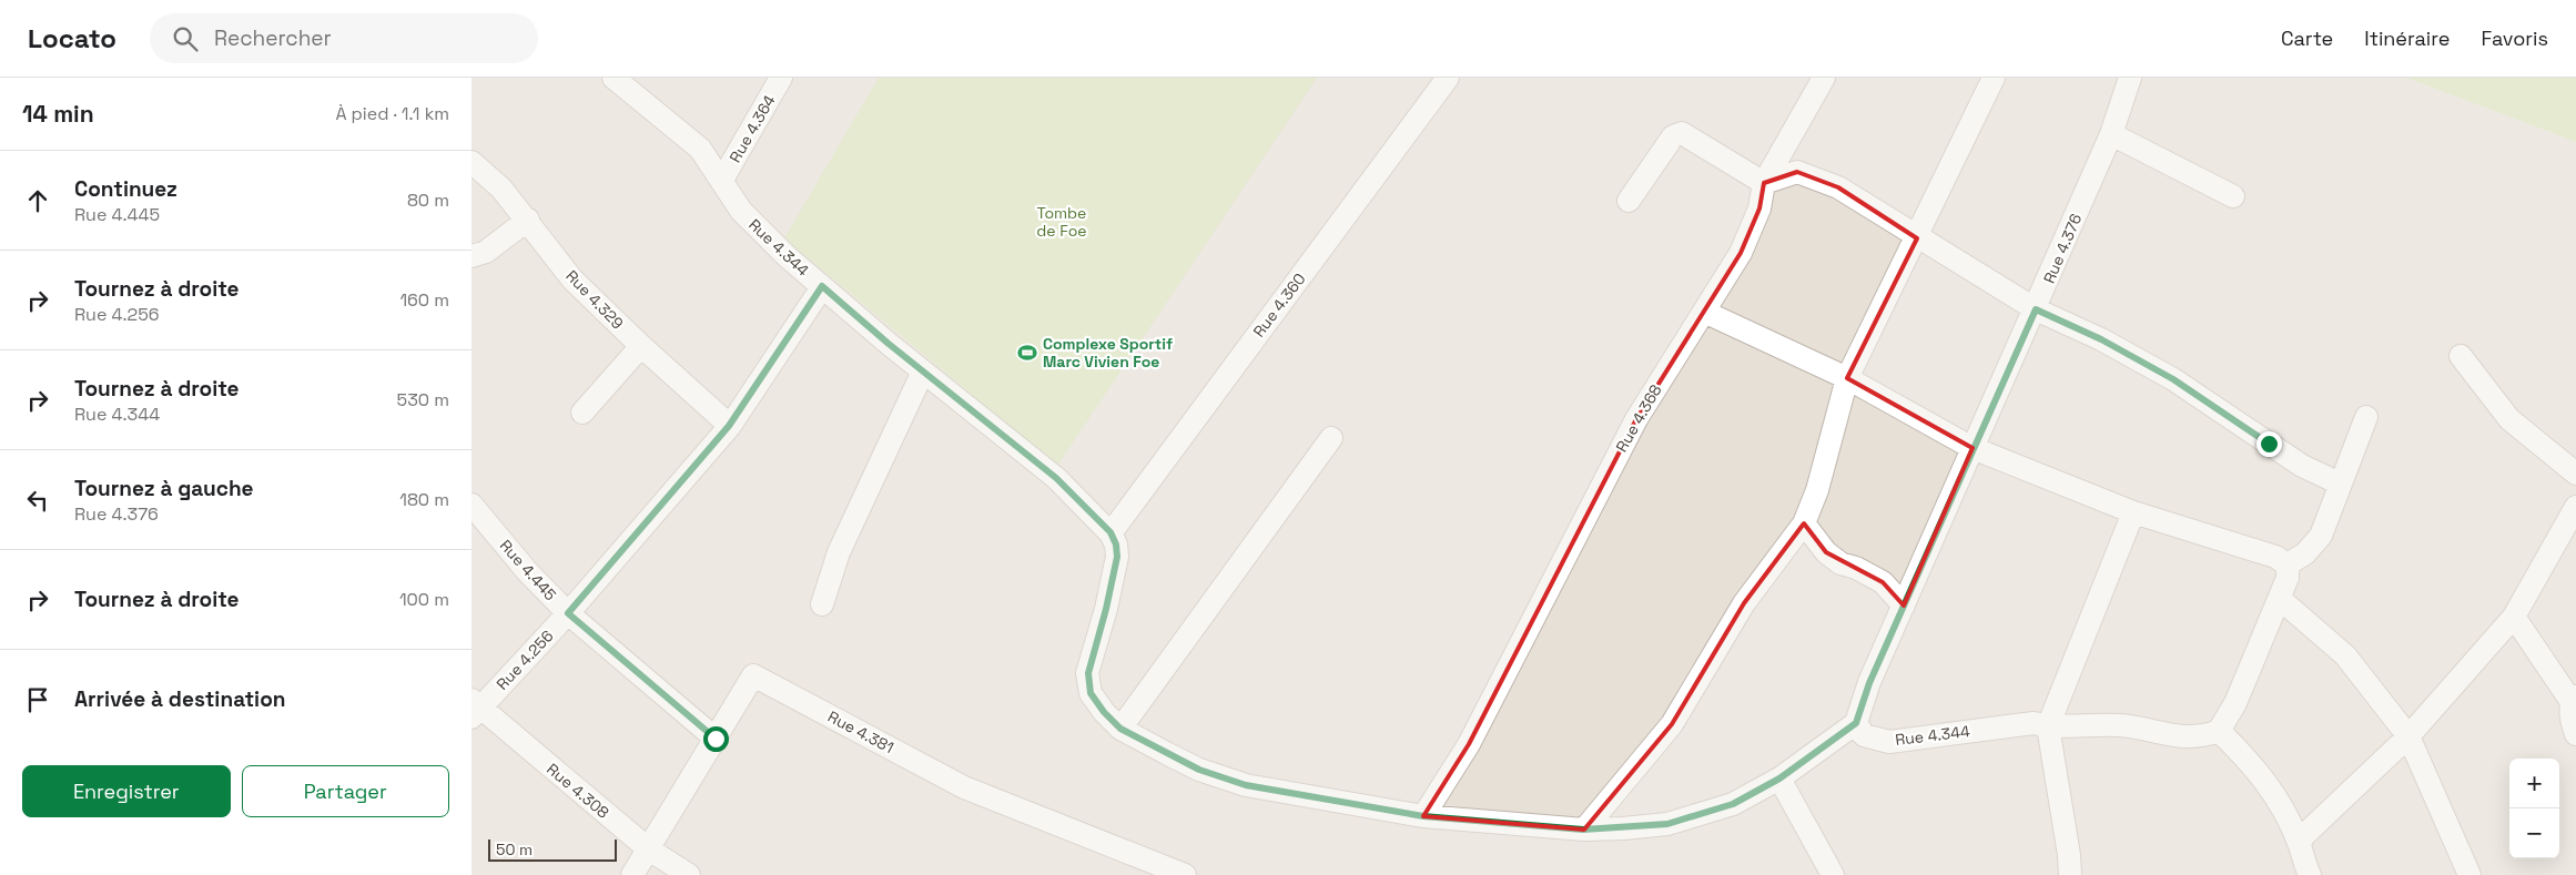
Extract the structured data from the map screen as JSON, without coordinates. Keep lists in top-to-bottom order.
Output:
{
  "streets": {
    "street": [
      "Rue 4.364",
      "Rue 4.344",
      "Rue 4.376",
      "Rue 4.329",
      "Rue 4.360",
      "Rue 4.368",
      "Rue 4.445",
      "Rue 4.256",
      "Rue 4.381",
      "Rue 4.308"
    ]
  },
  "crossings": [
    ["Rue 4.364", "Rue 4.344"],
    ["Rue 4.344", "Rue 4.376"],
    ["Rue 4.344", "Rue 4.360"],
    ["Rue 4.344", "Rue 4.256"],
    ["Rue 4.329", "Rue 4.256"],
    ["Rue 4.445", "Rue 4.256"],
    ["Rue 4.445", "Rue 4.381"],
    ["Rue 4.256", "Rue 4.308"],
    ["Rue 4.381", "Rue 4.308"]
  ],
  "parks": ["Tombe de Foe"],
  "places": {
    "sports": ["Complexe Sportif Marc Vivien Foe"]
  },
  "scale_bar": "50 m",
  "page": {
    "header": "Locato",
    "search": "Rechercher",
    "nav": ["Carte", "Itinéraire", "Favoris"],
    "heading": ["14 min", "À pied · 1.1 km"],
    "list": [
      ["Continuez", "Rue 4.445", "80 m"],
      ["Tournez à droite", "Rue 4.256", "160 m"],
      ["Tournez à droite", "Rue 4.344", "530 m"],
      ["Tournez à gauche", "Rue 4.376", "180 m"],
      ["Tournez à droite", "100 m"],
      "Arrivée à destination"
    ],
    "buttons": ["Enregistrer", "Partager"],
    "map_buttons": ["+", "−"],
    "scale": "50 m"
  }
}
